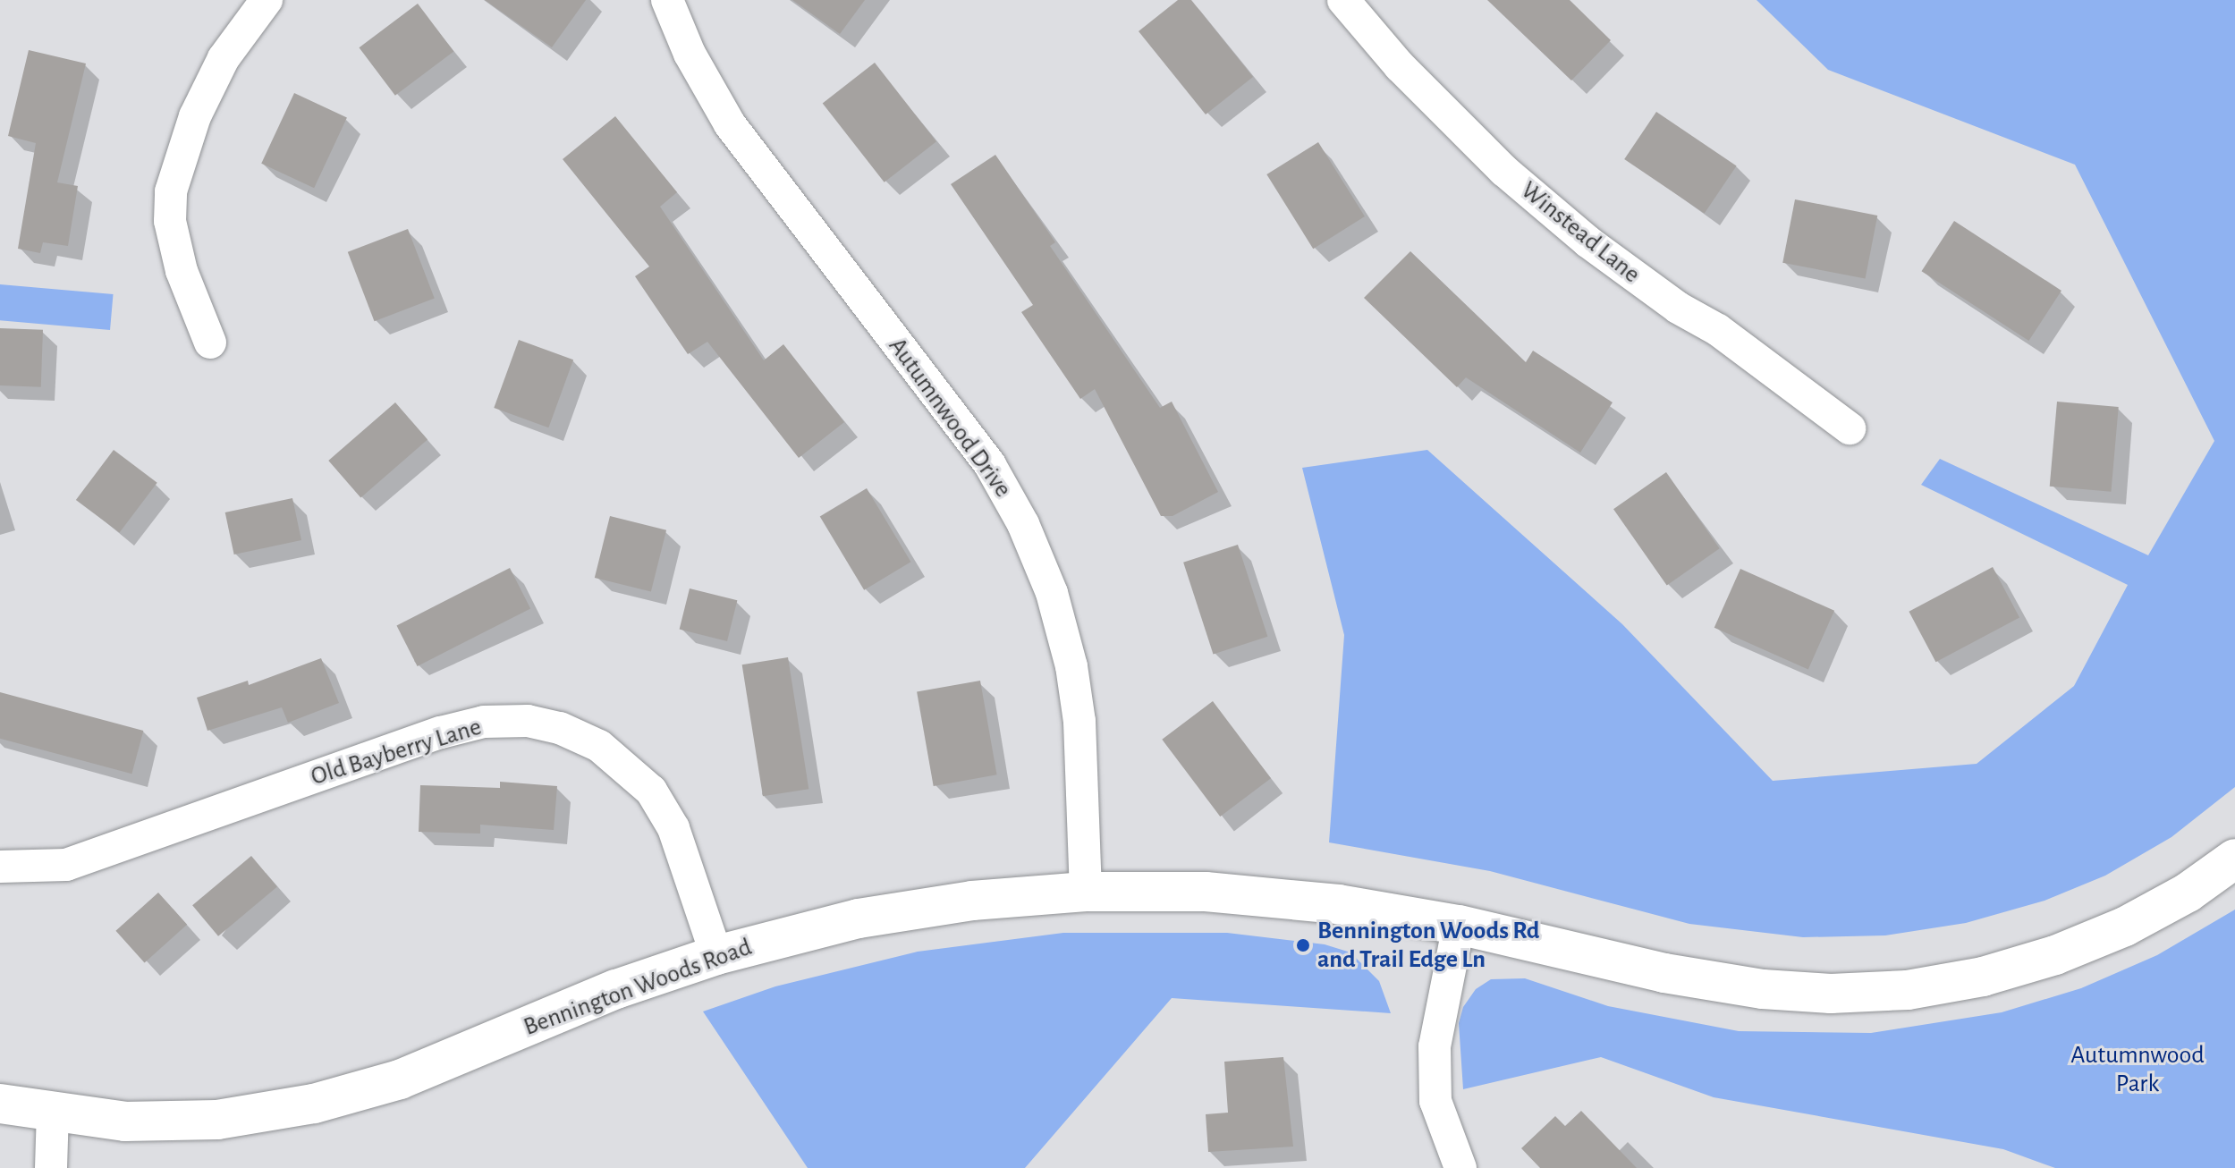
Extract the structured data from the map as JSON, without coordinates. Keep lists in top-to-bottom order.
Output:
{
  "streets": {
    "street": [
      "Winstead Lane",
      "Autumnwood Drive",
      "Old Bayberry Lane",
      "Bennington Woods Road"
    ]
  },
  "crossings": [
    ["Autumnwood Drive", "Bennington Woods Road"],
    ["Old Bayberry Lane", "Bennington Woods Road"]
  ],
  "parks": ["Autumnwood Park"],
  "places": ["Bennington Woods Rd and Trail Edge Ln"]
}
